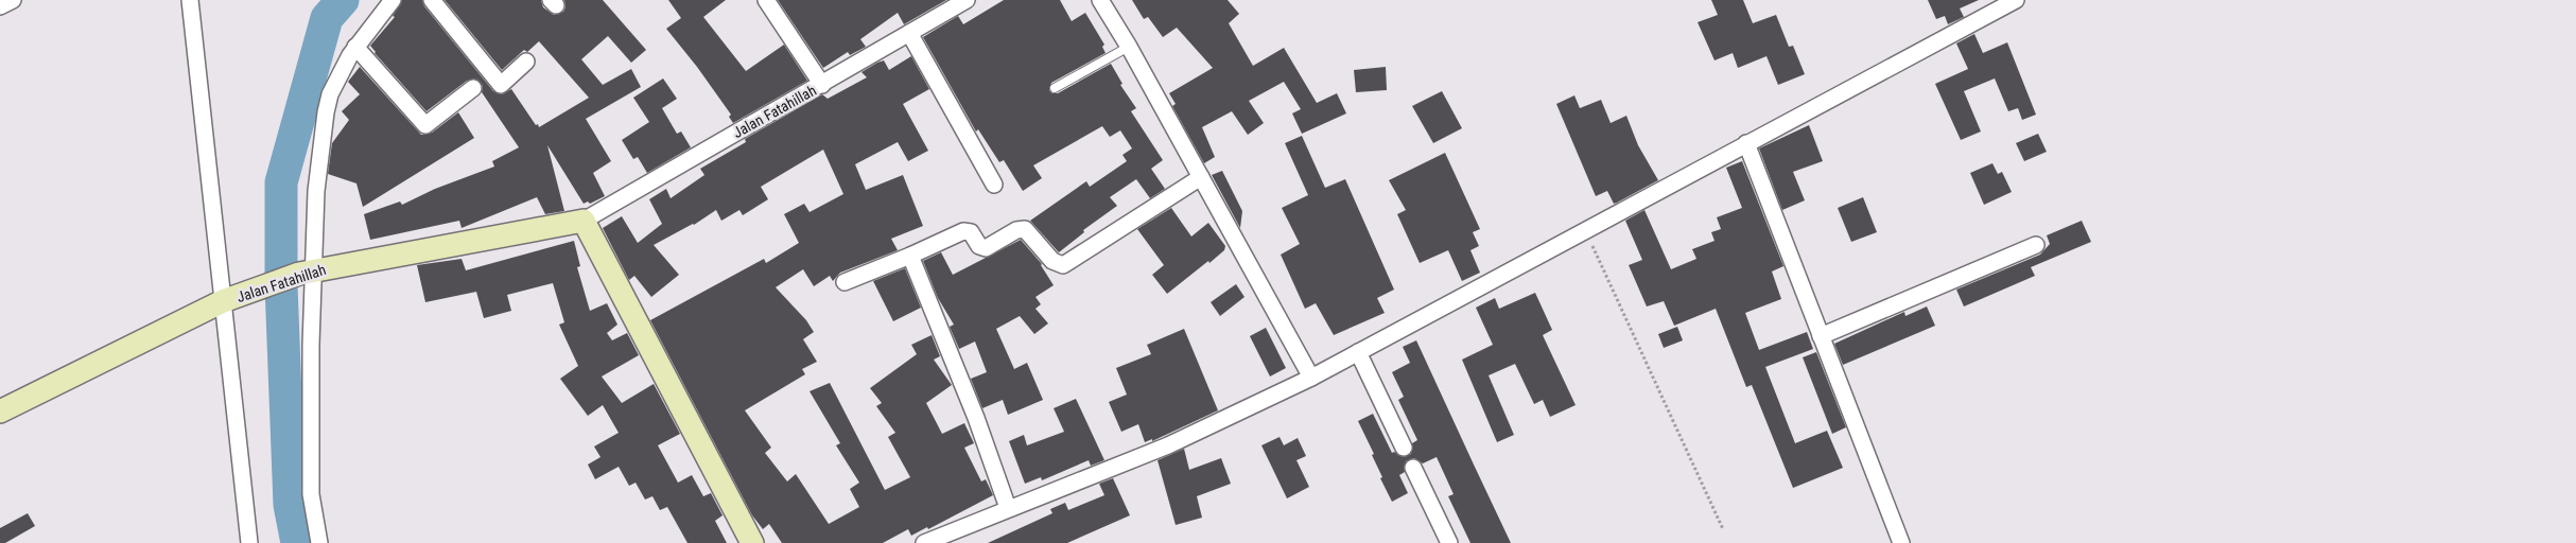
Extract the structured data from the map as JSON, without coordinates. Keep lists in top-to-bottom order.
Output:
{
  "streets": {
    "street": ["Jalan Fatahillah"]
  }
}
